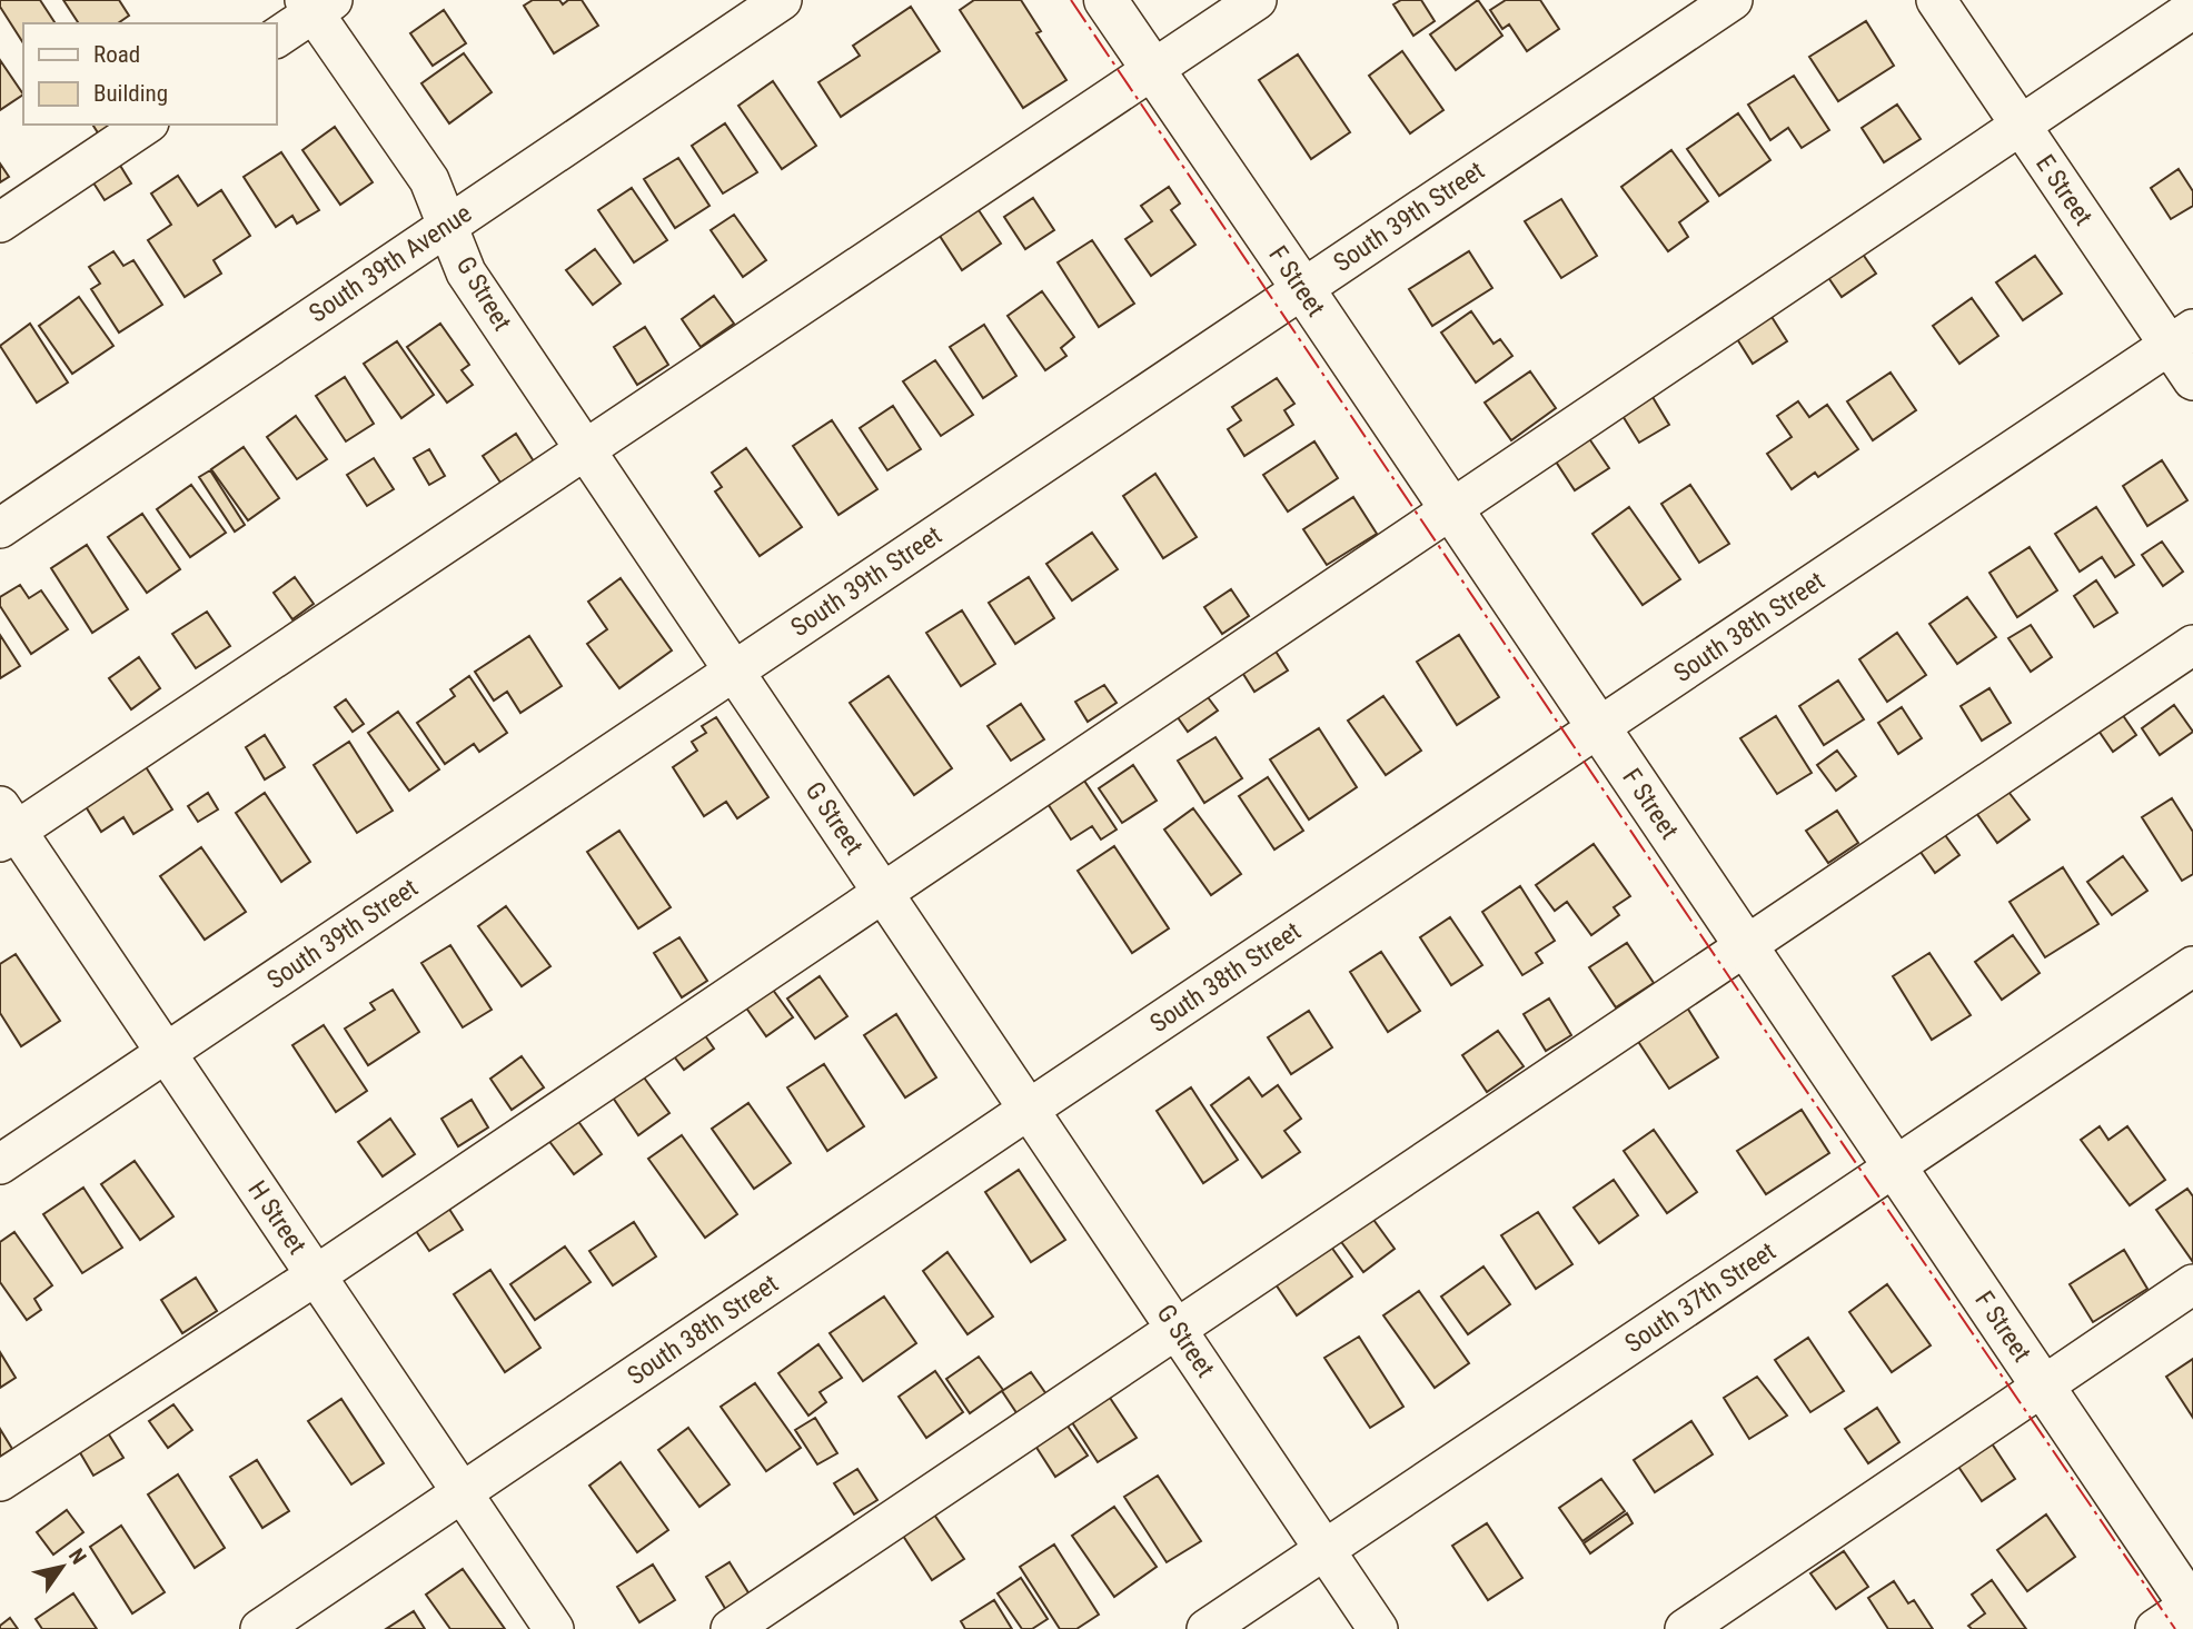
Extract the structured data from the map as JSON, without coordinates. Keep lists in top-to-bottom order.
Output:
{
  "streets": {
    "main road": ["F Street"],
    "street": [
      "E Street",
      "South 39th Street",
      "South 39th Avenue",
      "G Street",
      "South 38th Street",
      "H Street",
      "South 37th Street"
    ]
  },
  "crossings": [
    ["E Street", "South 38th Street"],
    ["South 39th Street", "F Street"],
    ["South 39th Street", "G Street"],
    ["South 39th Street", "H Street"],
    ["South 39th Avenue", "G Street"],
    ["F Street", "South 38th Street"],
    ["F Street", "South 37th Street"],
    ["G Street", "South 38th Street"],
    ["G Street", "South 37th Street"],
    ["South 38th Street", "H Street"]
  ],
  "legend": ["Road", "Building"],
  "north": "top right"
}
